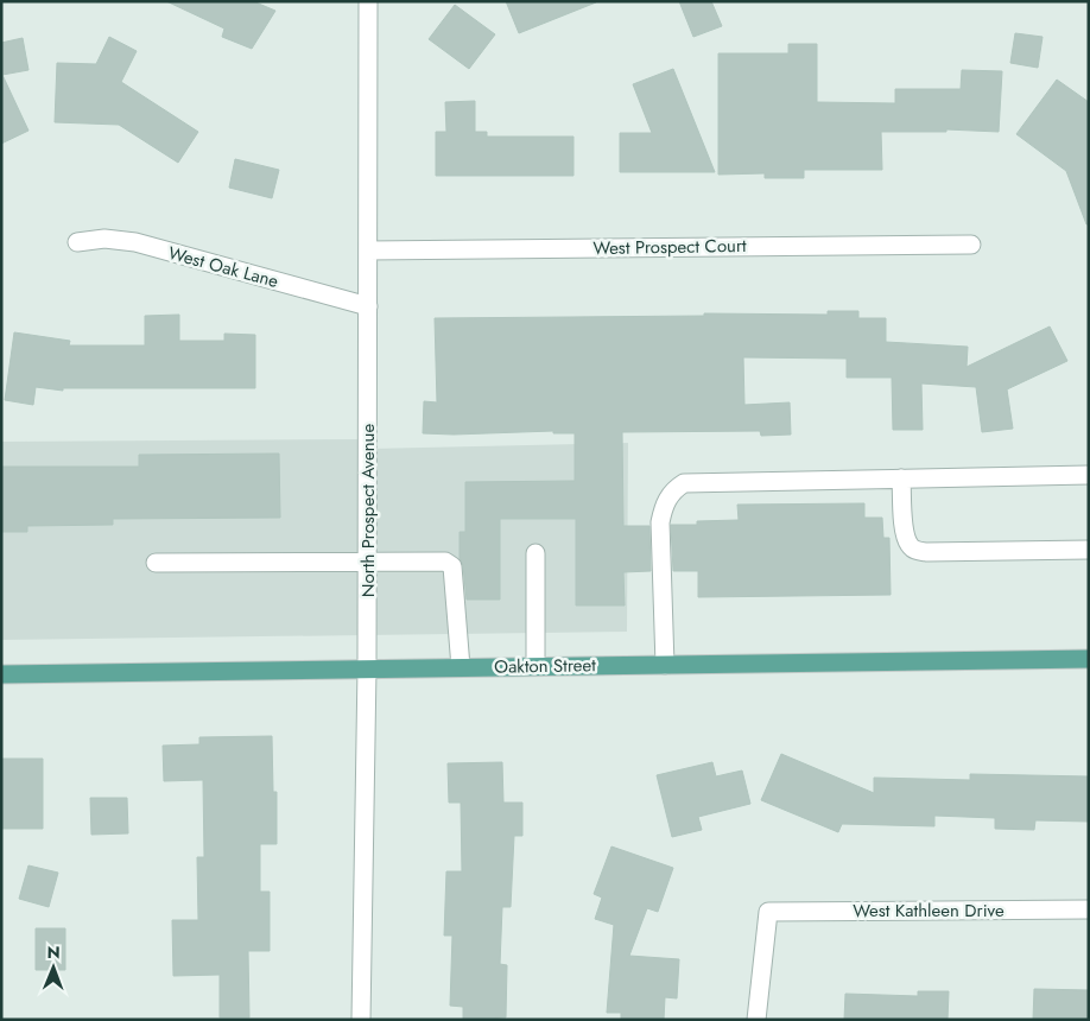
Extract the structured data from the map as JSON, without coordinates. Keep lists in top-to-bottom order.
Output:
{
  "streets": {
    "main road": ["Oakton Street"],
    "street": [
      "West Prospect Court",
      "West Oak Lane",
      "North Prospect Avenue",
      "West Kathleen Drive"
    ]
  },
  "crossings": [
    ["West Prospect Court", "North Prospect Avenue"],
    ["West Oak Lane", "North Prospect Avenue"],
    ["North Prospect Avenue", "Oakton Street"]
  ],
  "north": "top"
}
